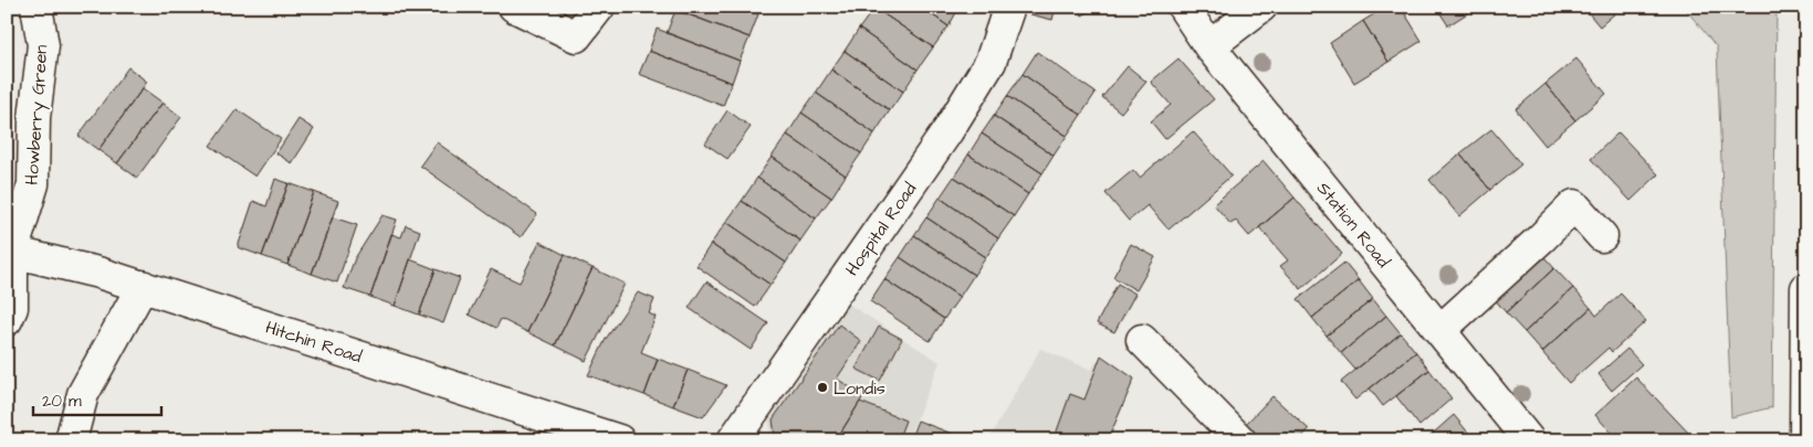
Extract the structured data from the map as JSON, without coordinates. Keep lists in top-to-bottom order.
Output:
{
  "streets": {
    "street": [
      "Howberry Green",
      "Station Road",
      "Hospital Road",
      "Hitchin Road"
    ]
  },
  "crossings": [
    ["Howberry Green", "Hitchin Road"]
  ],
  "places": ["Londis"],
  "scale_bar": "20 m"
}
